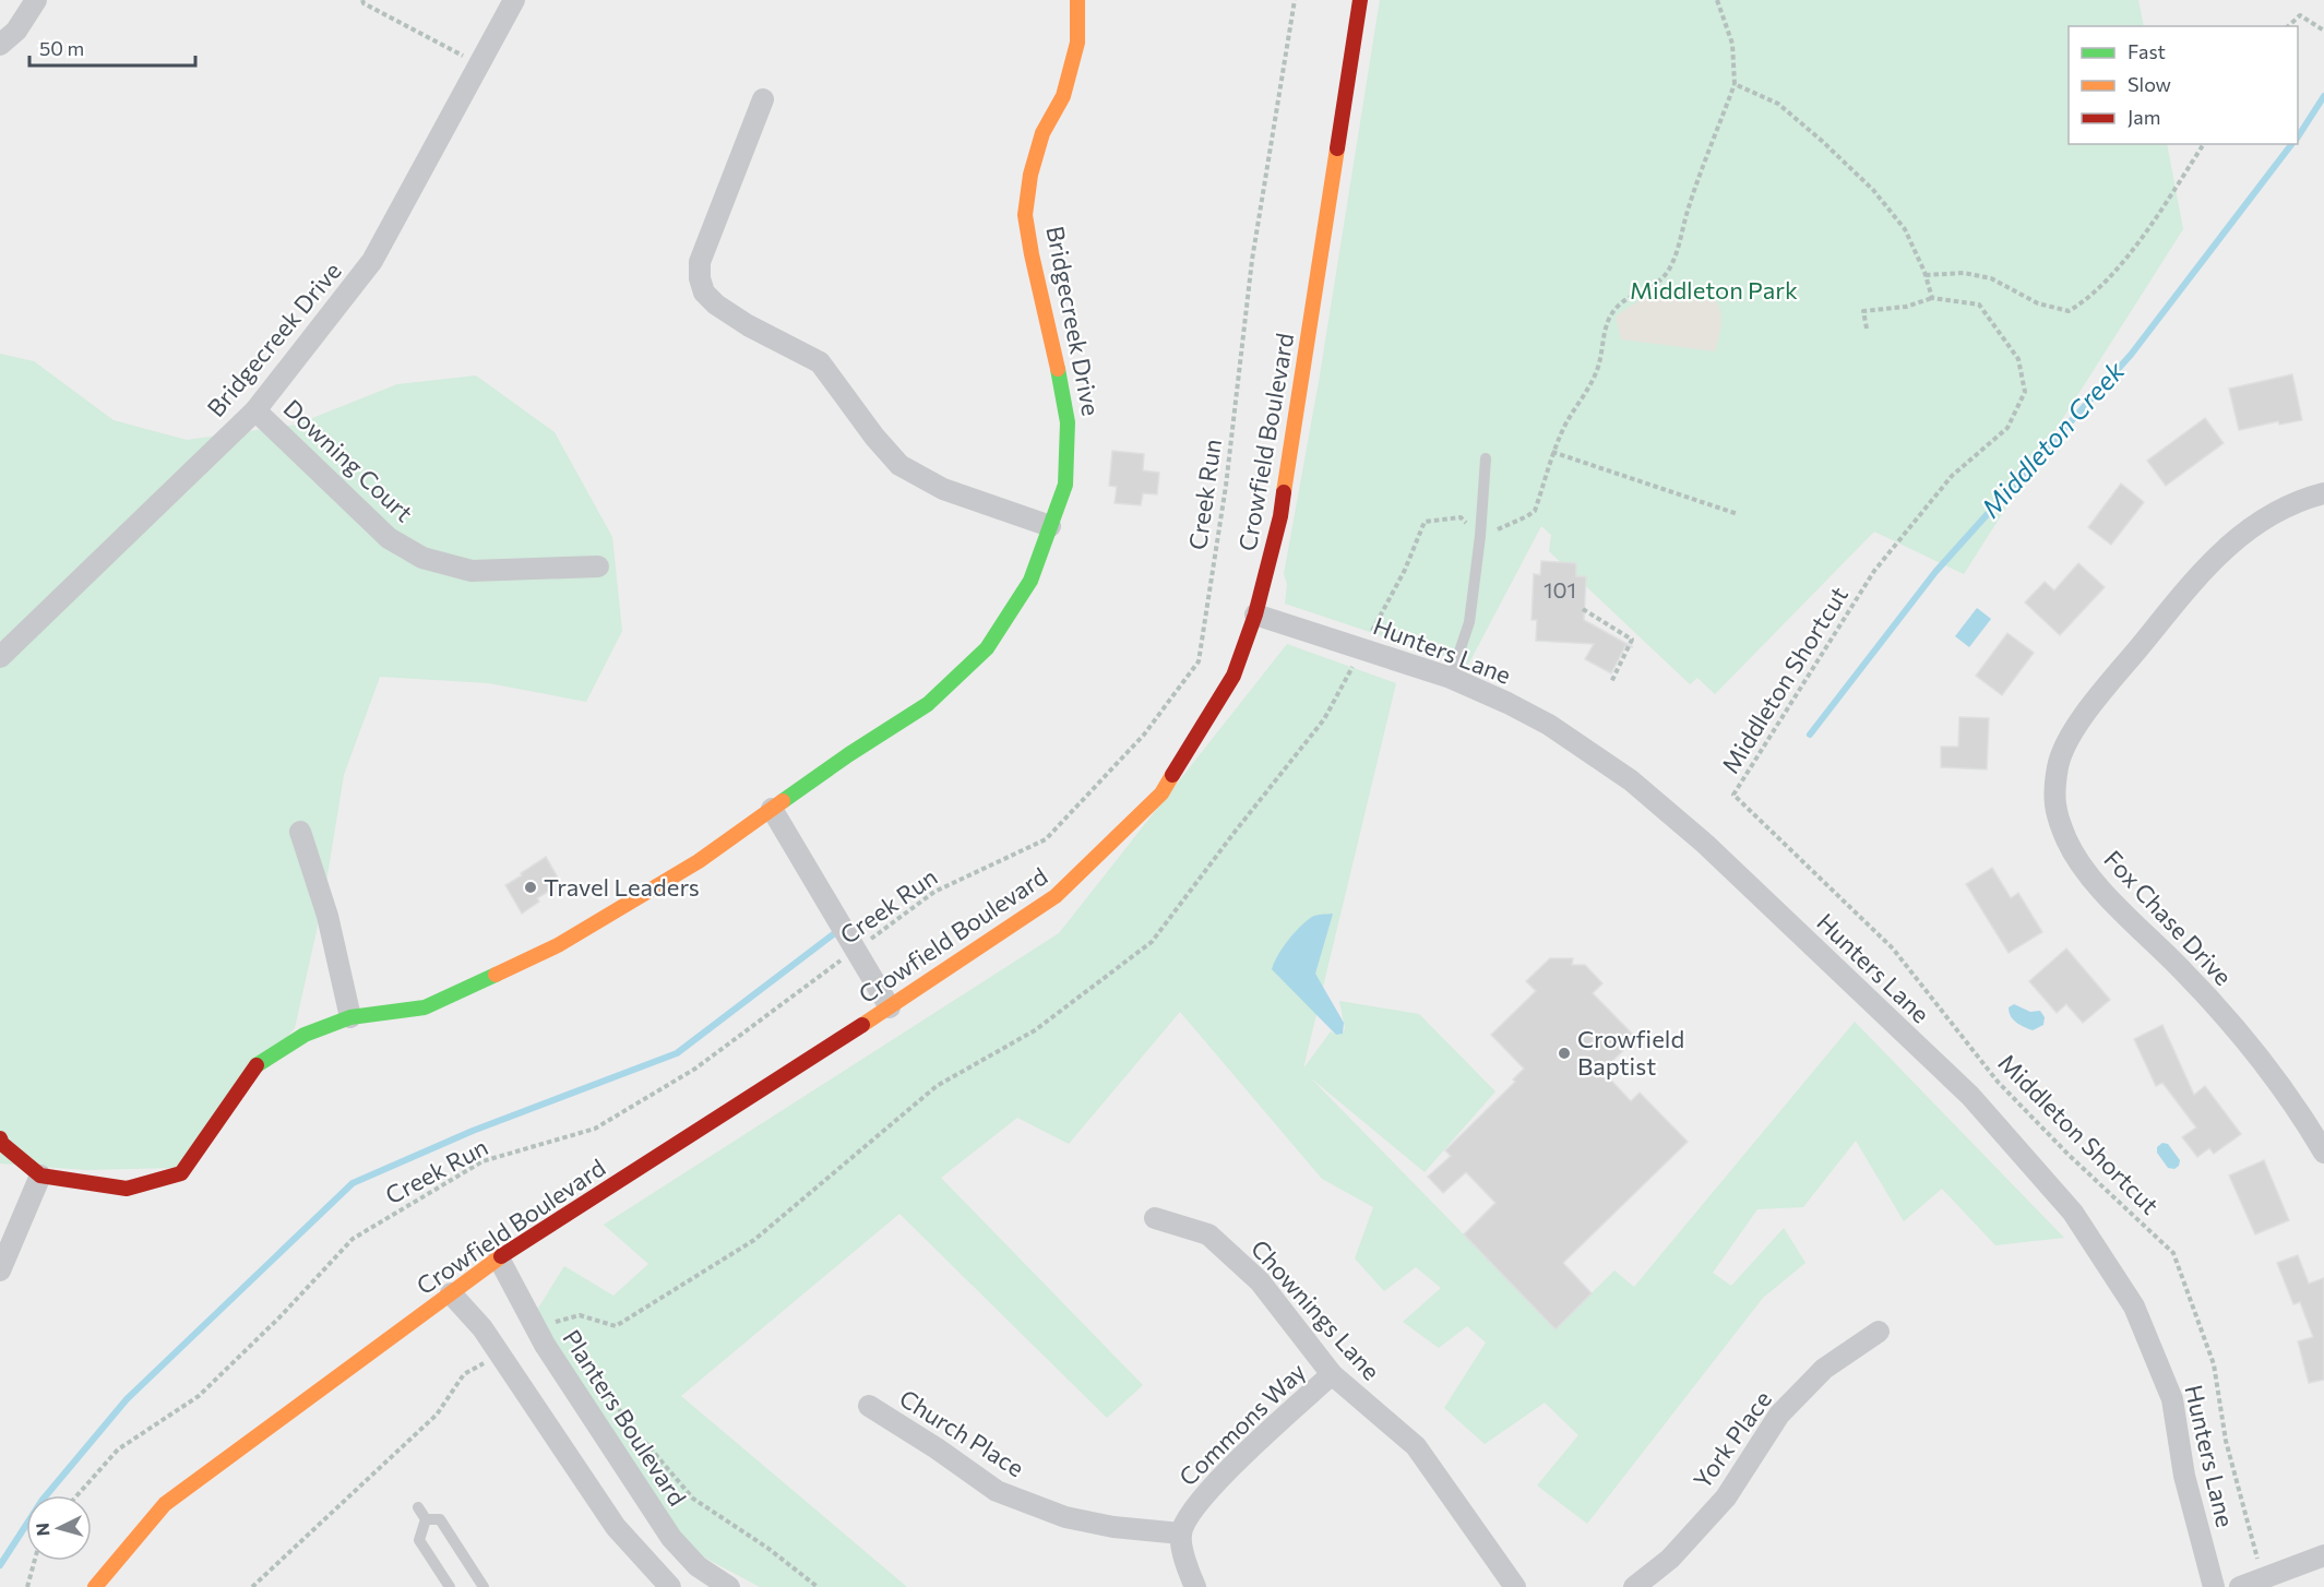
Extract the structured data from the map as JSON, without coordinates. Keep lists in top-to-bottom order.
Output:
{
  "streets": {
    "main road": ["Bridgecreek Drive", "Crowfield Boulevard"],
    "street": [
      "Downing Court",
      "Hunters Lane",
      "Fox Chase Drive",
      "Chownings Lane",
      "Planters Boulevard",
      "Commons Way",
      "Church Place",
      "York Place"
    ],
    "path": ["Creek Run", "Middleton Shortcut"]
  },
  "crossings": [
    ["Bridgecreek Drive", "Downing Court"],
    ["Crowfield Boulevard", "Hunters Lane"],
    ["Crowfield Boulevard", "Planters Boulevard"],
    ["Chownings Lane", "Commons Way"],
    ["Commons Way", "Church Place"]
  ],
  "water": ["Middleton Creek"],
  "parks": ["Middleton Park"],
  "places": ["Travel Leaders", "Crowfield Baptist"],
  "house_numbers": ["101"],
  "legend": ["Fast", "Slow", "Jam"],
  "scale_bar": "50 m",
  "north": "left"
}
